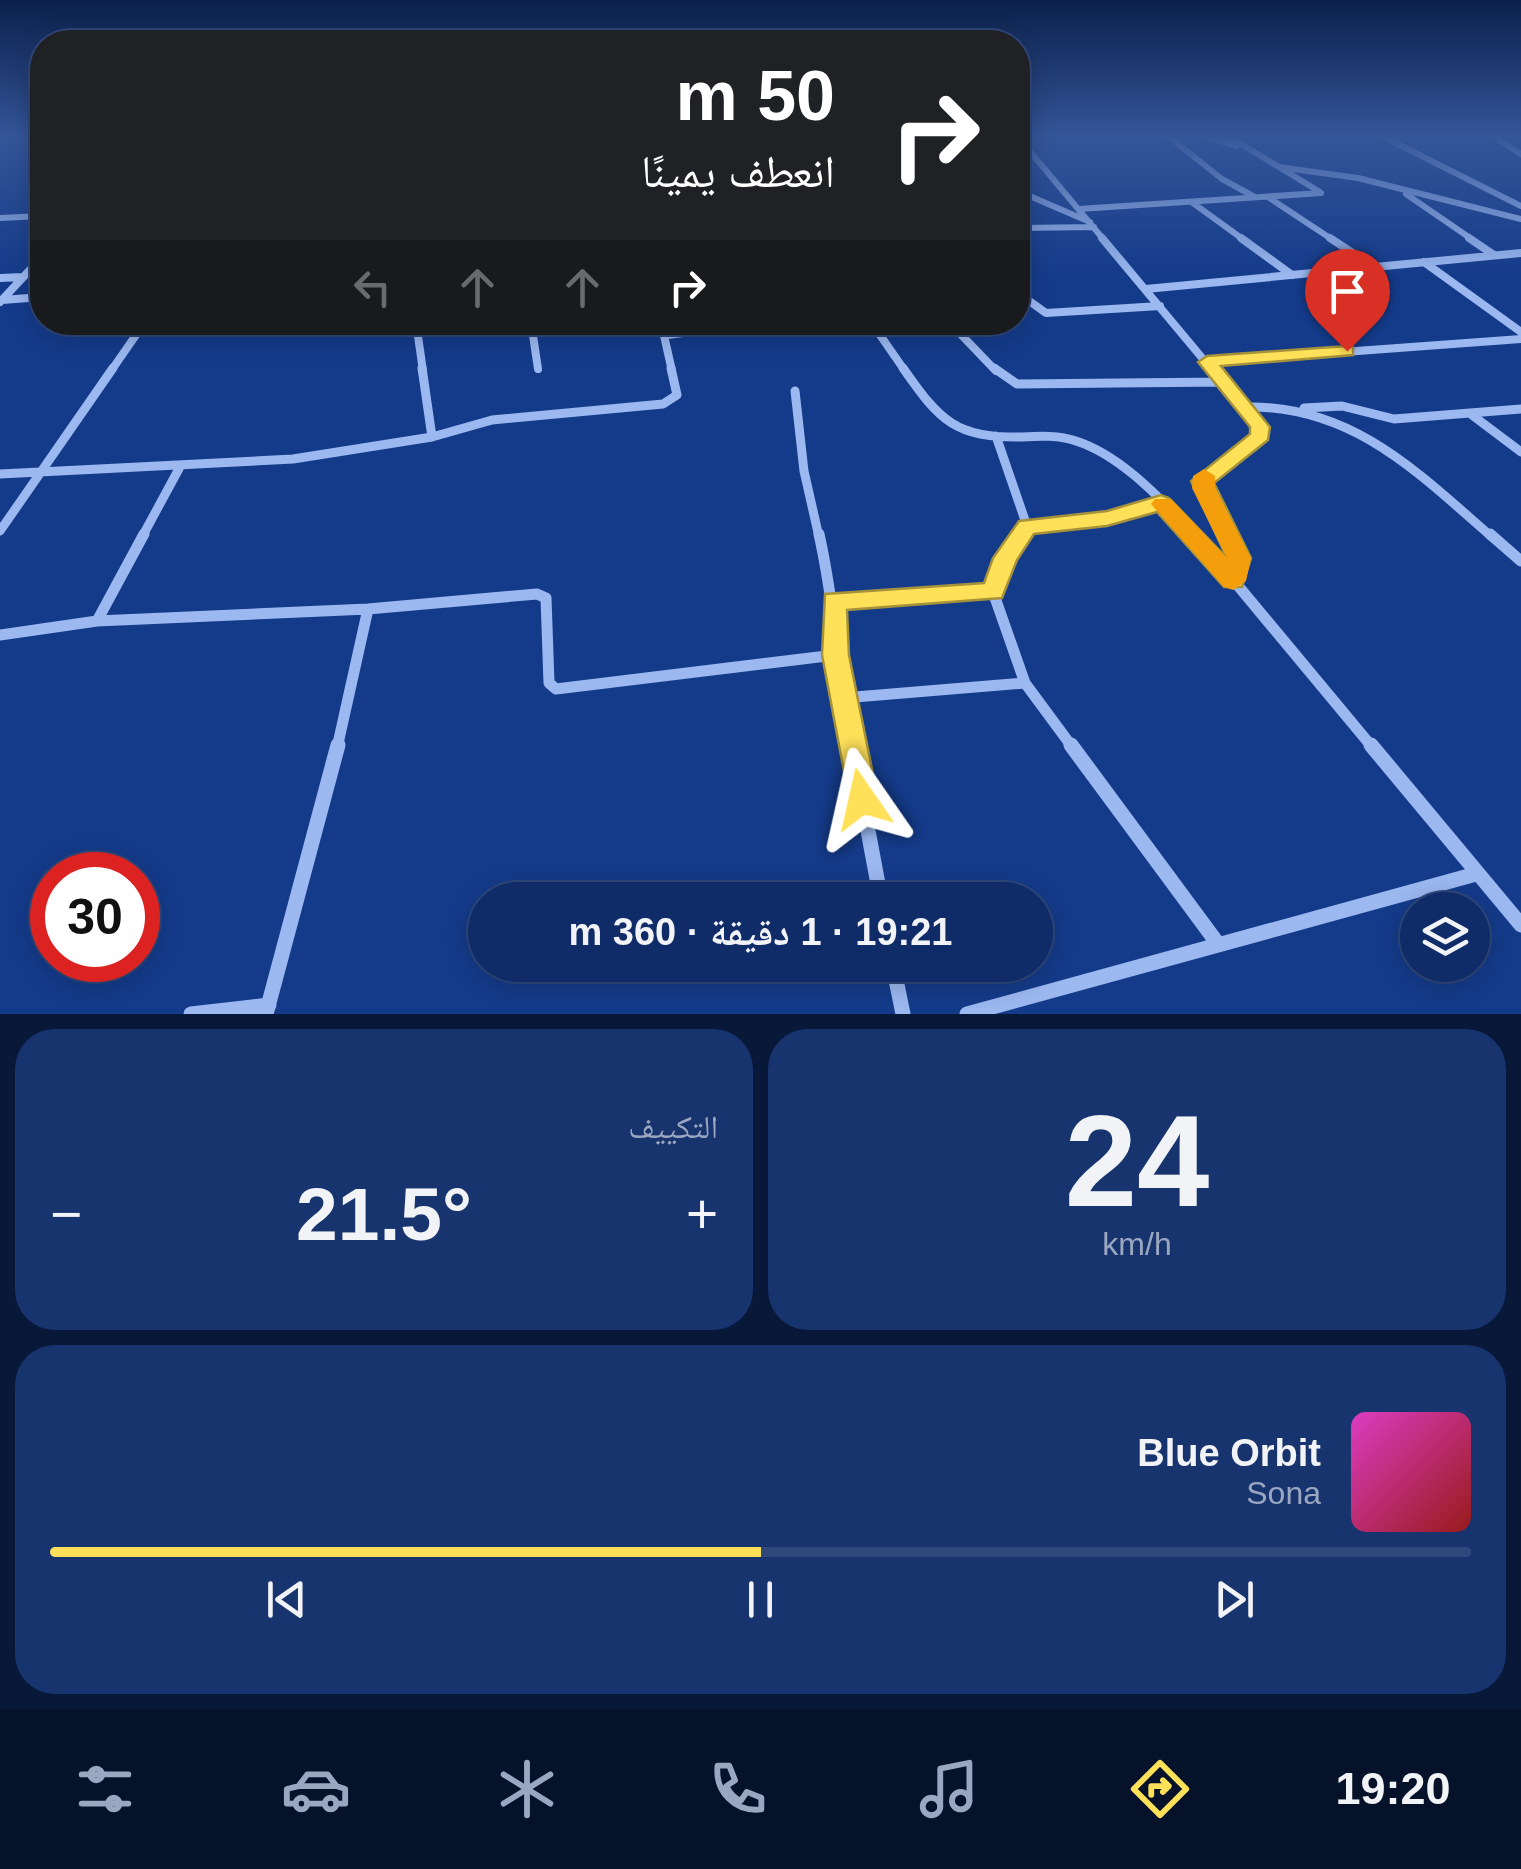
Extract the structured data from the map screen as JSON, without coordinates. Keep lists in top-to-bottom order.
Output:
{
  "page": {
    "turn": ["50 m", "انعطف يمينًا"],
    "limit": "30",
    "trip": "19:21 · 1 دقيقة · 360 m",
    "tile": [
      ["24", "km/h"],
      "التكييف"
    ],
    "heat": ["−", "21.5°", "+"],
    "song": ["Blue Orbit", "Sona"],
    "tabs": "19:20"
  }
}
